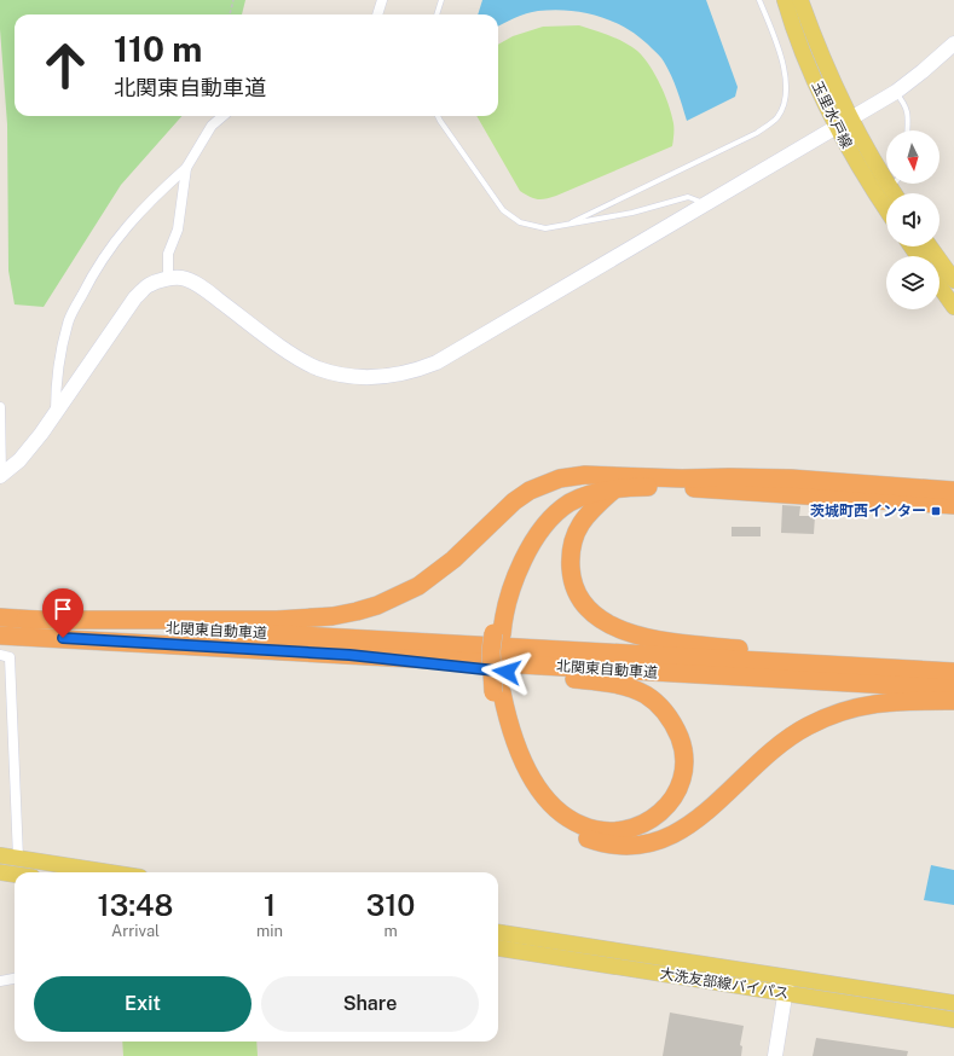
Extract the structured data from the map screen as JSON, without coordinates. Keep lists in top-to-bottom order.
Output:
{
  "streets": {
    "highway": ["北関東自動車道"],
    "main road": ["玉里水戸線", "大洗友部線バイパス"]
  },
  "places": {
    "transit": ["茨城町西インター"]
  },
  "north": "bottom",
  "page": {
    "turn": ["110 m", "北関東自動車道"],
    "eta": [
      "13:48",
      "Arrival",
      "1",
      "min",
      "310",
      "m"
    ],
    "buttons": ["Exit", "Share"]
  }
}
